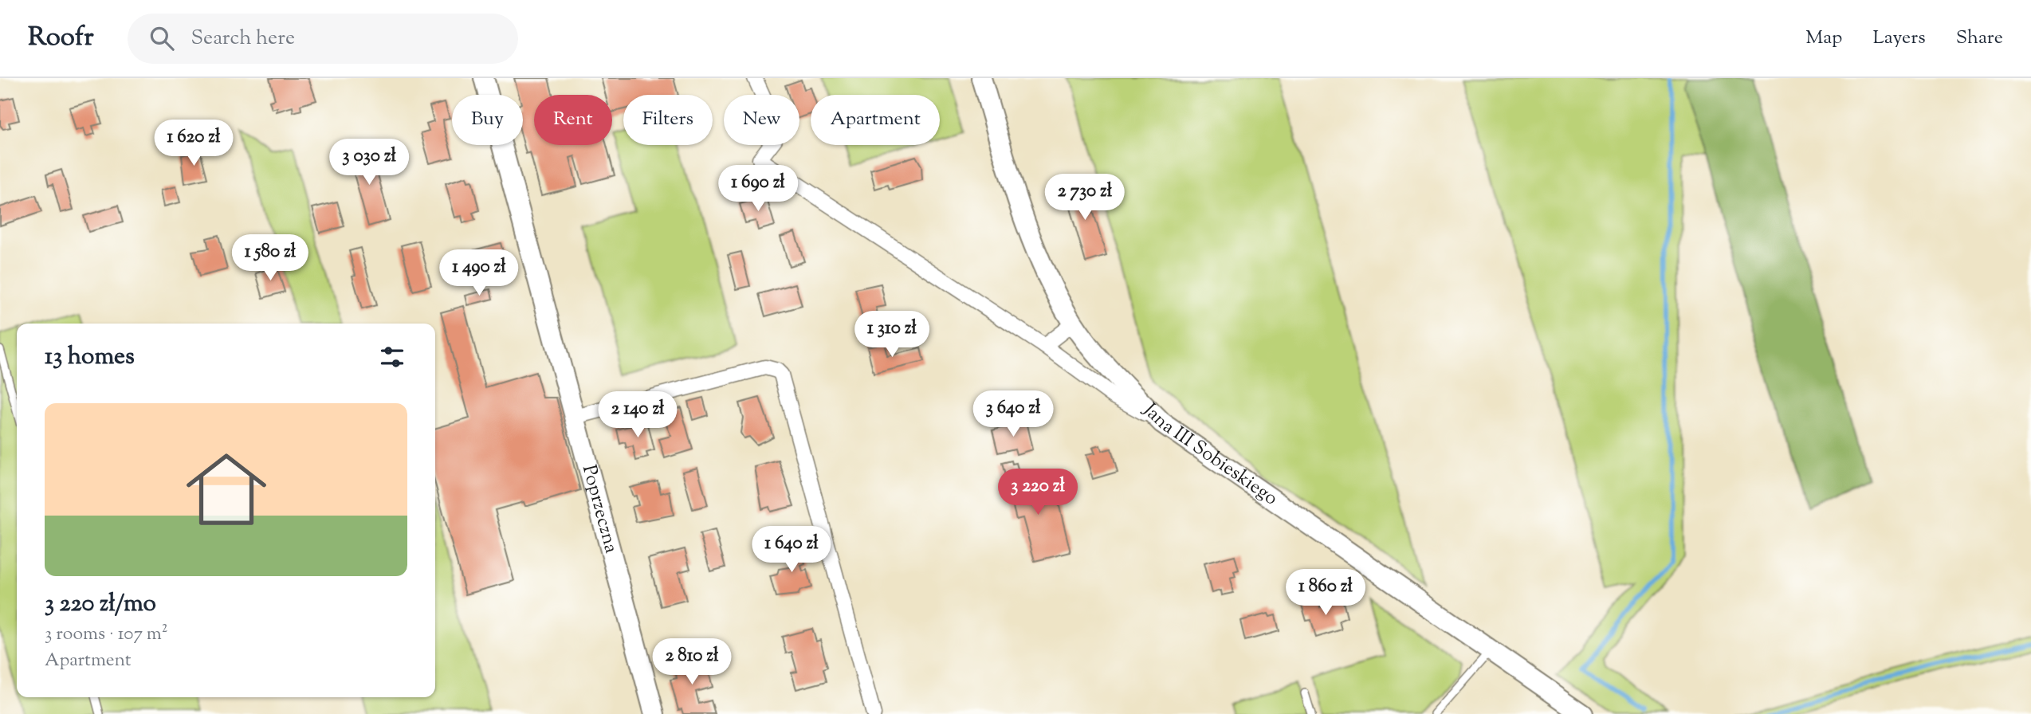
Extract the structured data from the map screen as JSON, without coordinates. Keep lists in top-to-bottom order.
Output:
{
  "streets": {
    "main road": ["Jana III Sobieskiego", "Poprzeczna"]
  },
  "page": {
    "header": "Roofr",
    "search": "Search here",
    "nav": ["Map", "Layers", "Share"],
    "chip": [
      "Buy",
      "Rent",
      "Filters",
      "New",
      "Apartment"
    ],
    "price": [
      "1 620 zł",
      "3 030 zł",
      "1 690 zł",
      "2 730 zł",
      "1 580 zł",
      "1 490 zł",
      "1 310 zł",
      "3 640 zł",
      "2 140 zł",
      "3 220 zł",
      "1 640 zł",
      "1 860 zł",
      "2 810 zł"
    ],
    "heading": "13 homes",
    "list": [
      {
        "name": "3 220 zł/mo",
        "note": "3 rooms · 107 m² · Apartment"
      }
    ]
  }
}
